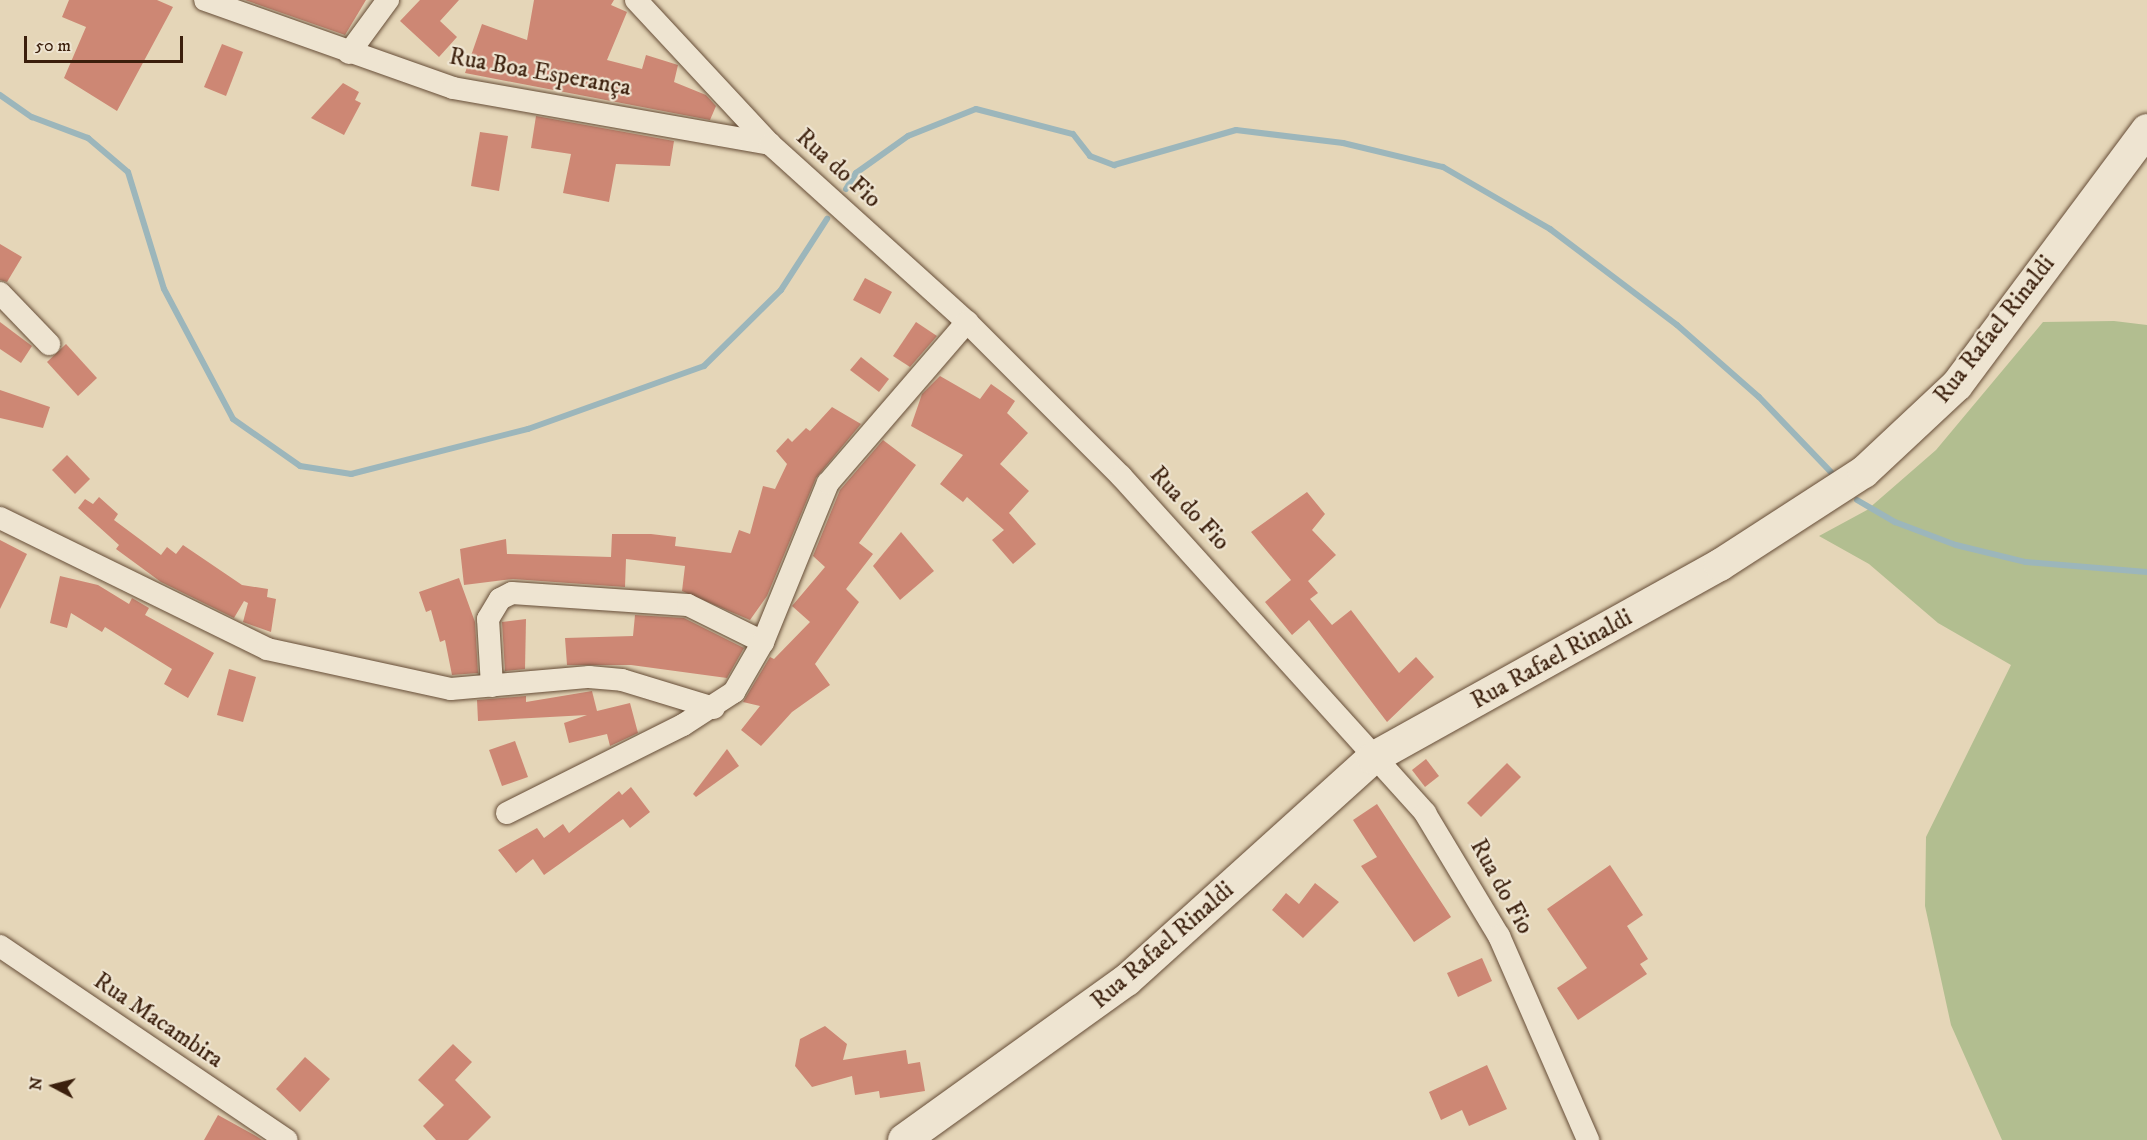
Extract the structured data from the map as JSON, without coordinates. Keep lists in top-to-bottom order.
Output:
{
  "streets": {
    "street": [
      "Rua Boa Esperança",
      "Rua do Fio",
      "Rua Rafael Rinaldi",
      "Rua Macambira"
    ]
  },
  "crossings": [
    ["Rua Boa Esperança", "Rua do Fio"],
    ["Rua do Fio", "Rua Rafael Rinaldi"]
  ],
  "scale_bar": "50 m",
  "north": "left"
}
